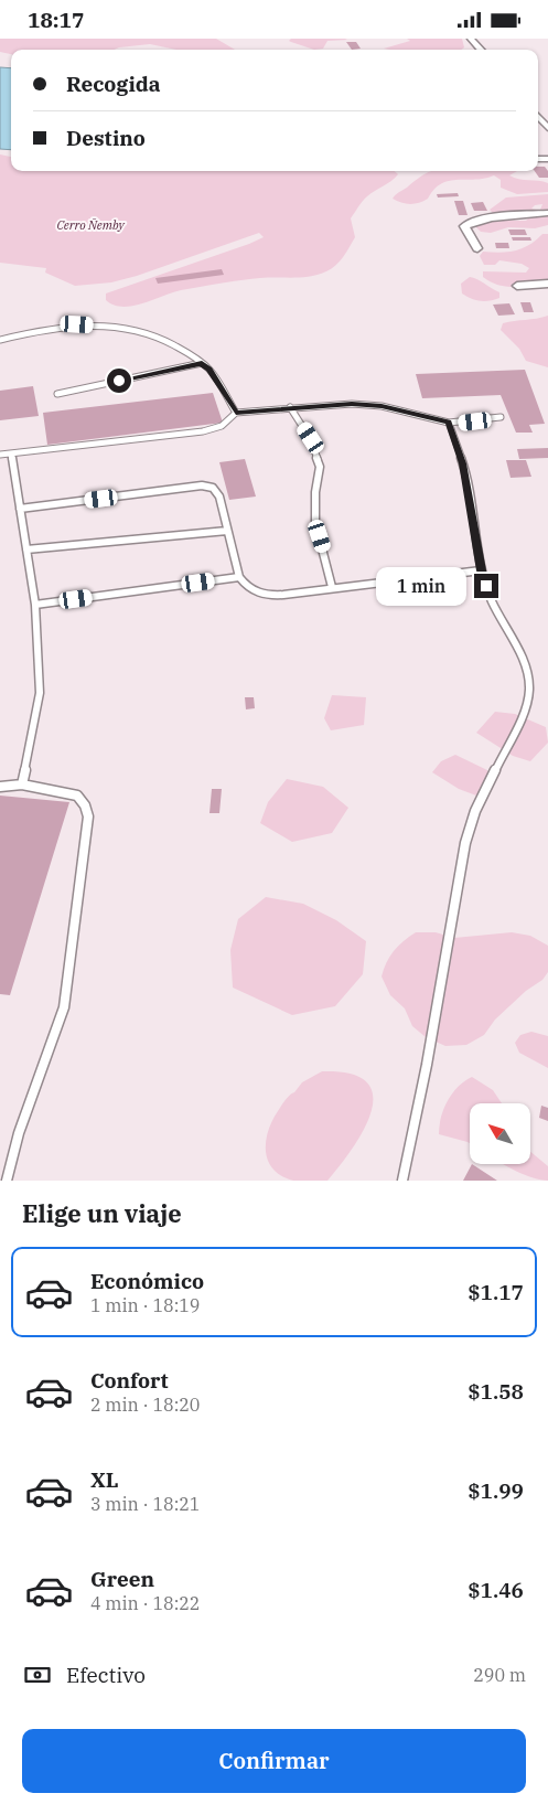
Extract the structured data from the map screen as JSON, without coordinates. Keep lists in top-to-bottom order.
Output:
{
  "parks": ["Cerro Ñemby"],
  "north": "top left",
  "page": {
    "status": "18:17",
    "banner": ["Recogida", "Destino"],
    "bubble": "1 min",
    "heading": "Elige un viaje",
    "list": [
      {
        "name": "Económico",
        "note": "1 min · 18:19",
        "value": "$1.17"
      },
      {
        "name": "Confort",
        "note": "2 min · 18:20",
        "value": "$1.58"
      },
      {
        "name": "XL",
        "note": "3 min · 18:21",
        "value": "$1.99"
      },
      {
        "name": "Green",
        "note": "4 min · 18:22",
        "value": "$1.46"
      }
    ],
    "pay": ["Efectivo", "290 m"],
    "buttons": "Confirmar"
  }
}
